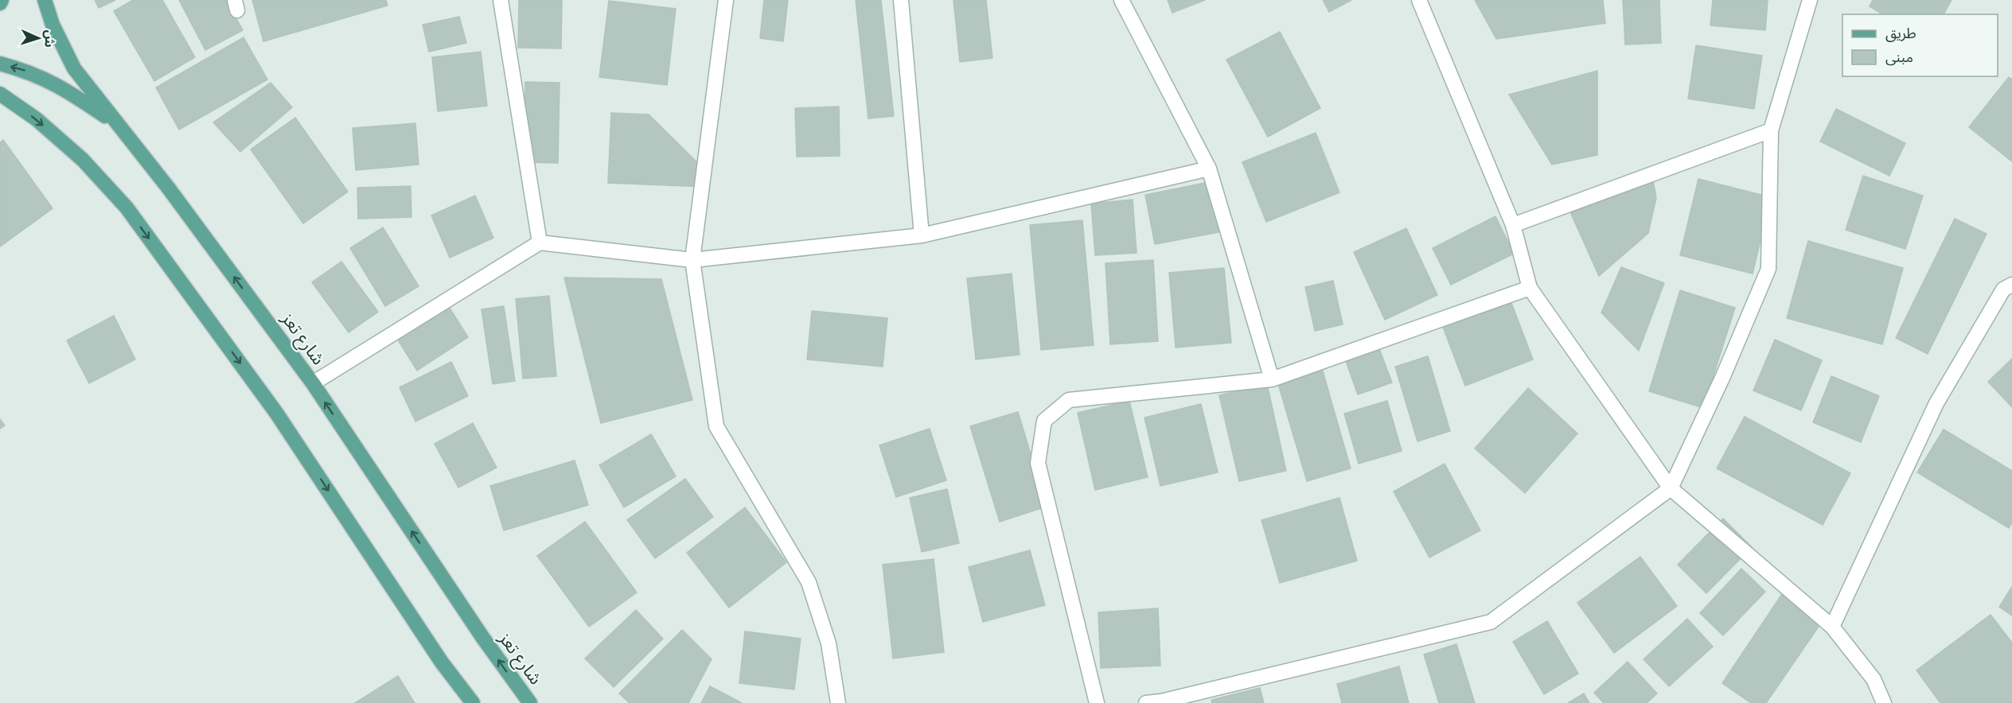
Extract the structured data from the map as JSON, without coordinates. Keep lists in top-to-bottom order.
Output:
{
  "streets": {
    "main road": ["شارع تعز"]
  },
  "legend": ["طريق", "مبنى"],
  "north": "right"
}
